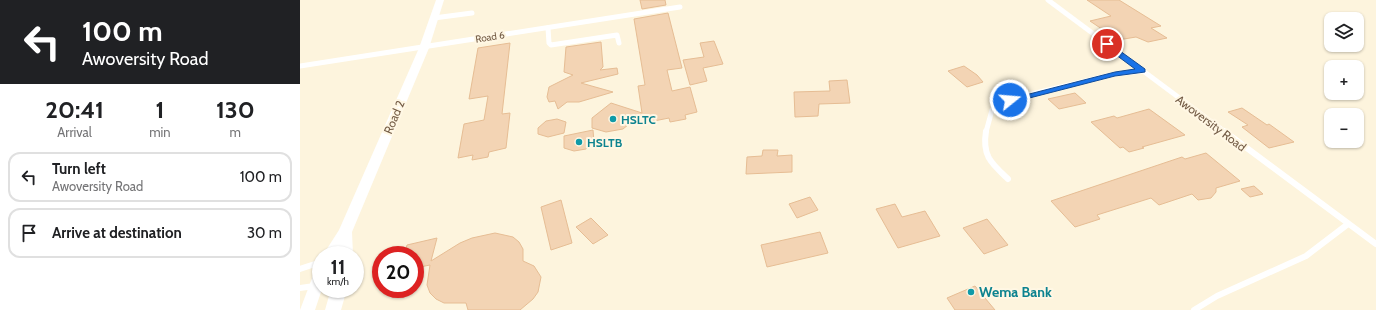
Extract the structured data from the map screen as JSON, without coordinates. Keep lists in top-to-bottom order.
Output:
{
  "streets": {
    "street": ["Road 2"],
    "lane": ["Road 6", "Awoversity Road"]
  },
  "crossings": [
    ["Road 6", "Road 2"]
  ],
  "places": ["HSLTC", "HSLTB", "Wema Bank"],
  "page": {
    "turn": ["100 m", "Awoversity Road"],
    "map_buttons": ["+", "−"],
    "eta": [
      "20:41",
      "Arrival",
      "1",
      "min",
      "130",
      "m"
    ],
    "list": [
      {
        "name": "Turn left",
        "note": "Awoversity Road",
        "value": "100 m"
      },
      {
        "name": "Arrive at destination",
        "value": "30 m"
      }
    ],
    "speed": "11 km/h",
    "limit": "20"
  }
}
